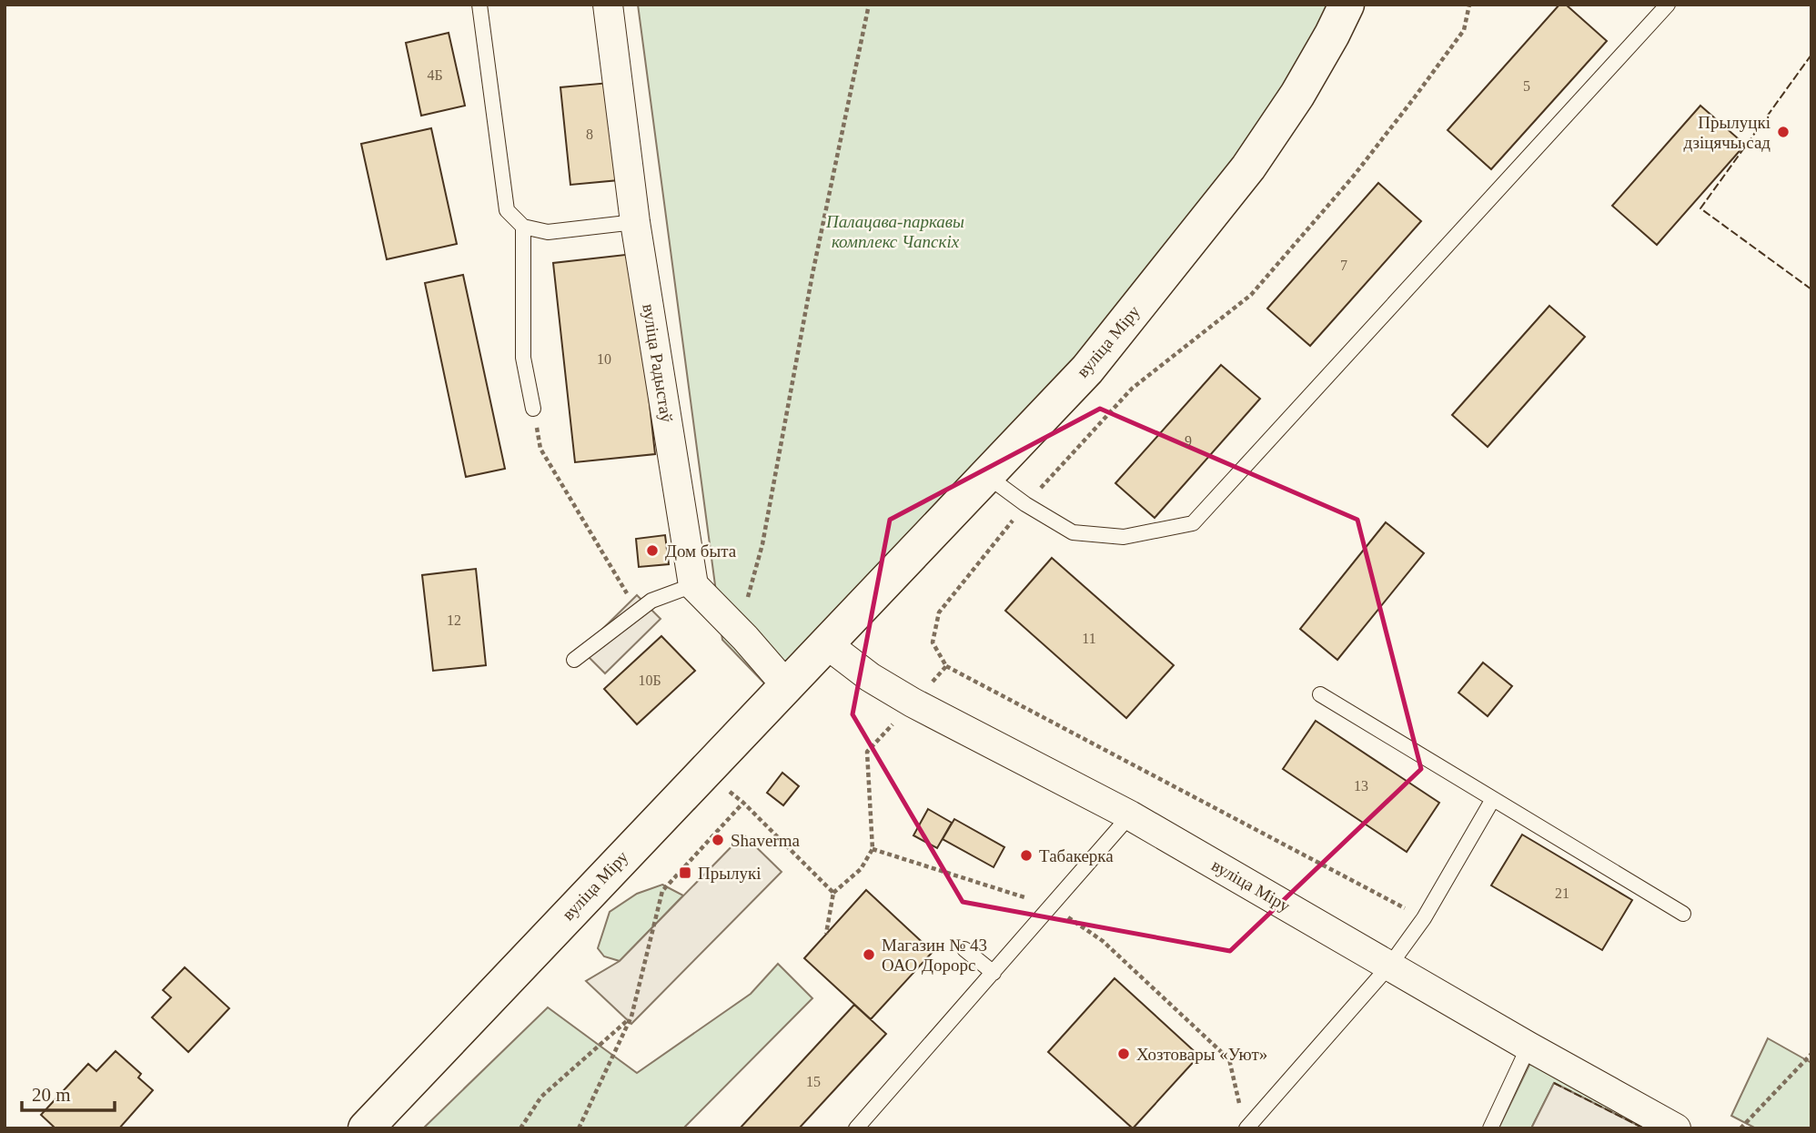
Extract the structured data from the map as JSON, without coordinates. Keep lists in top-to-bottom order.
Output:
{
  "streets": {
    "street": ["вуліца Міру", "вуліца Радыстаў"]
  },
  "parks": ["Палацава-паркавы комплекс Чапскіх"],
  "places": {
    "other": [
      "Прылуцкі дзіцячы сад",
      "Дом быта",
      "Shaverma",
      "Табакерка",
      "Магазин № 43 ОАО Дорорс",
      "Хозтовары «Уют»"
    ],
    "transit": ["Прылукі"]
  },
  "house_numbers": [
    "4Б",
    "5",
    "8",
    "7",
    "10",
    "9",
    "12",
    "11",
    "10Б",
    "13",
    "21",
    "15"
  ],
  "scale_bar": "20 m"
}
